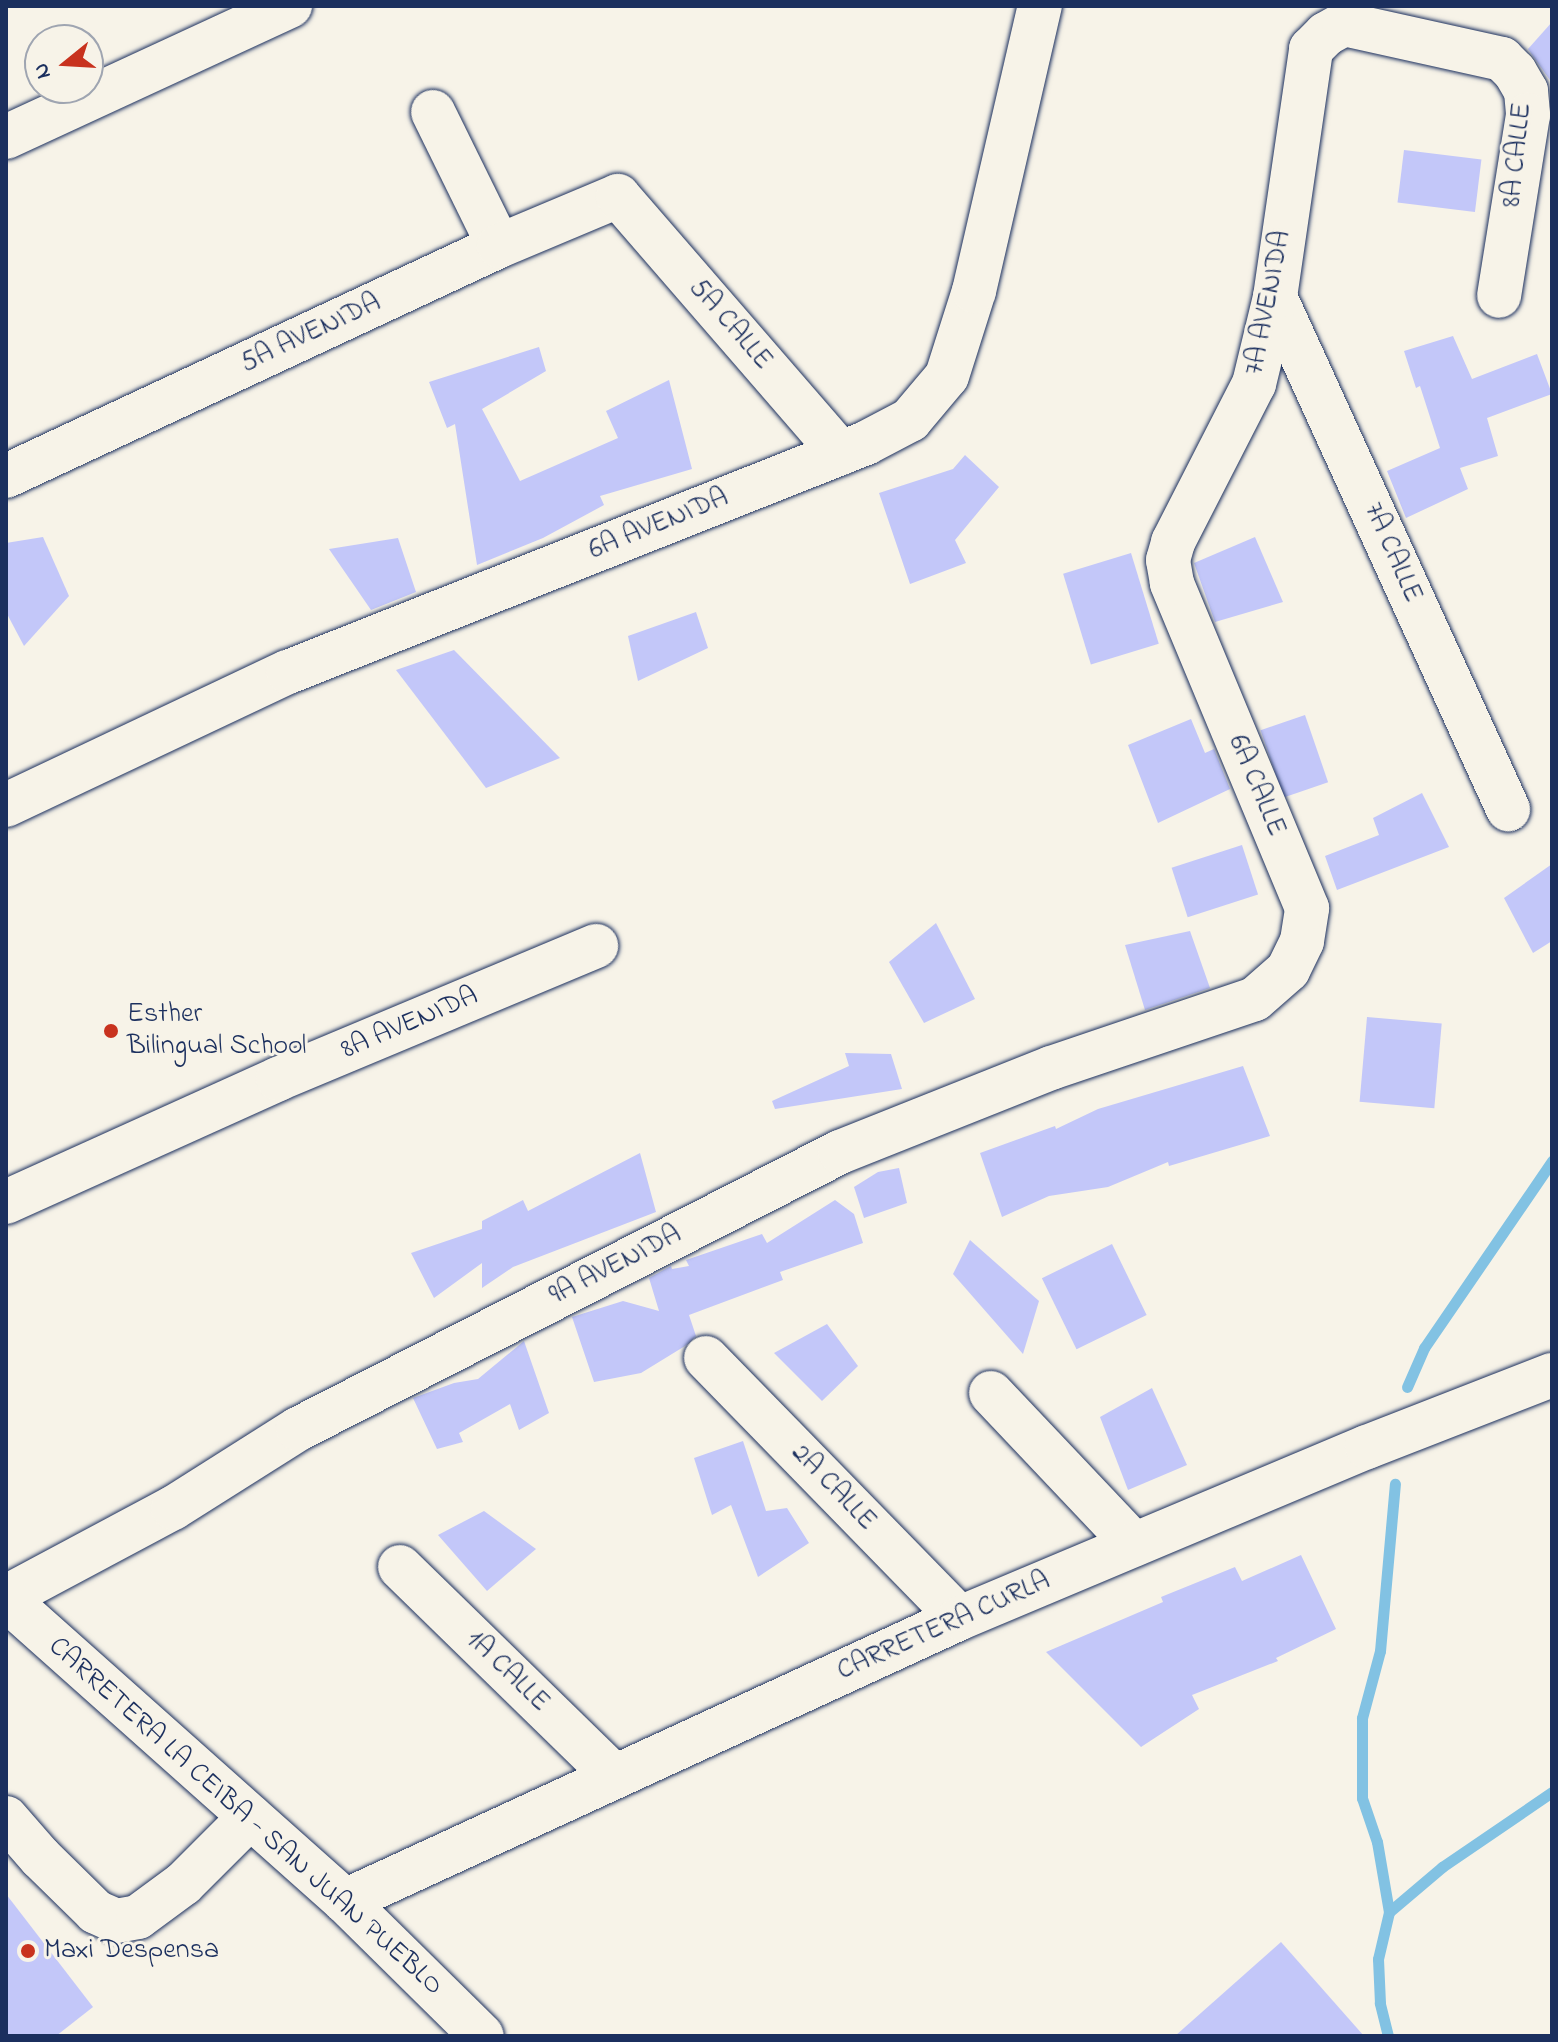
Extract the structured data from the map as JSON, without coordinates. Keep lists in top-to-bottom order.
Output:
{
  "streets": {
    "street": [
      "8A CALLE",
      "7A AVENIDA",
      "5A CALLE",
      "5A AVENIDA",
      "6A AVENIDA",
      "7A CALLE",
      "6A CALLE",
      "8A AVENIDA",
      "9A AVENIDA",
      "2A CALLE",
      "CARRETERA CURLA",
      "1A CALLE",
      "CARRETERA LA CEIBA - SAN JUAN PUEBLO"
    ]
  },
  "crossings": [
    ["8A CALLE", "7A AVENIDA"],
    ["7A AVENIDA", "7A CALLE"],
    ["7A AVENIDA", "6A CALLE"],
    ["5A CALLE", "5A AVENIDA"],
    ["5A CALLE", "6A AVENIDA"],
    ["6A CALLE", "9A AVENIDA"],
    ["9A AVENIDA", "CARRETERA LA CEIBA - SAN JUAN PUEBLO"],
    ["2A CALLE", "CARRETERA CURLA"],
    ["CARRETERA CURLA", "1A CALLE"],
    ["CARRETERA CURLA", "CARRETERA LA CEIBA - SAN JUAN PUEBLO"]
  ],
  "places": ["Esther Bilingual School", "Maxi Despensa"],
  "north": "left"
}
